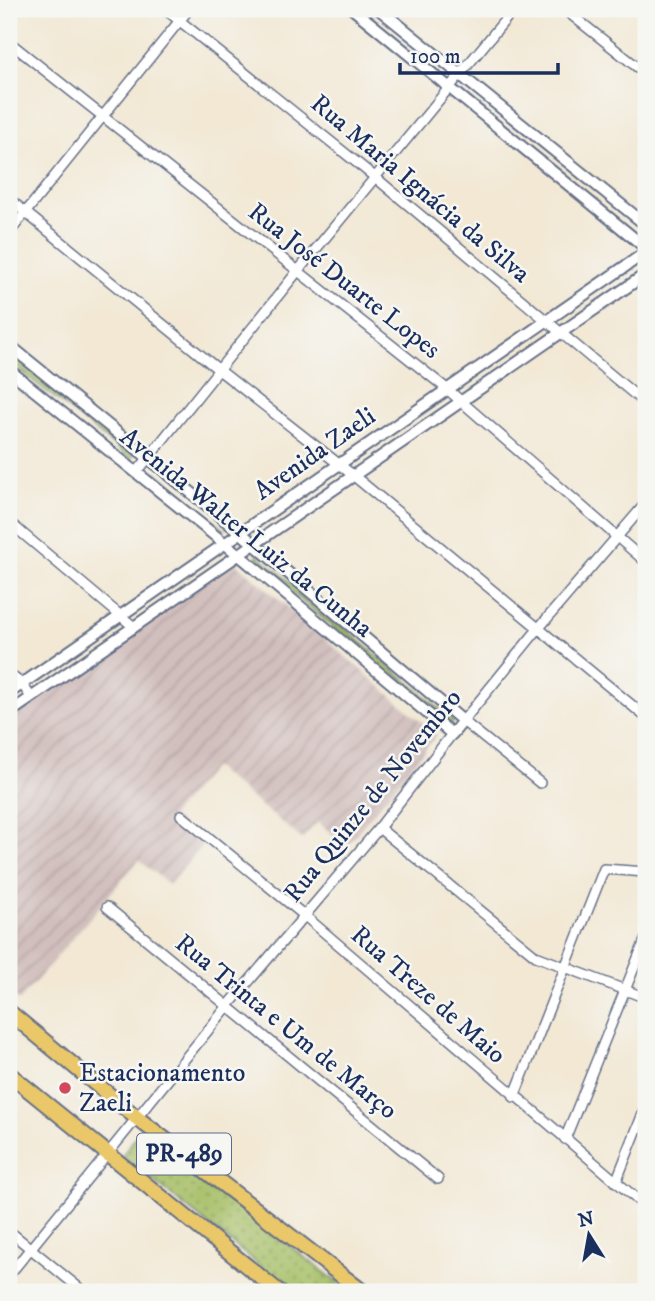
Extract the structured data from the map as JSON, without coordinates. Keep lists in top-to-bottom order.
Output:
{
  "streets": {
    "main road": ["PR-489"],
    "street": [
      "Rua Maria Ignácia da Silva",
      "Rua José Duarte Lopes",
      "Avenida Zaeli",
      "Avenida Walter Luiz da Cunha",
      "Rua Quinze de Novembro",
      "Rua Treze de Maio",
      "Rua Trinta e Um de Março"
    ]
  },
  "crossings": [
    ["Rua Maria Ignácia da Silva", "Avenida Zaeli"],
    ["Rua José Duarte Lopes", "Avenida Zaeli"],
    ["Rua José Duarte Lopes", "Rua Quinze de Novembro"],
    ["Avenida Zaeli", "Avenida Walter Luiz da Cunha"],
    ["Avenida Walter Luiz da Cunha", "Rua Quinze de Novembro"],
    ["Rua Quinze de Novembro", "Rua Treze de Maio"],
    ["Rua Quinze de Novembro", "Rua Trinta e Um de Março"],
    ["Rua Quinze de Novembro", "PR-489"]
  ],
  "places": ["Estacionamento Zaeli"],
  "scale_bar": "100 m",
  "north": "top"
}
